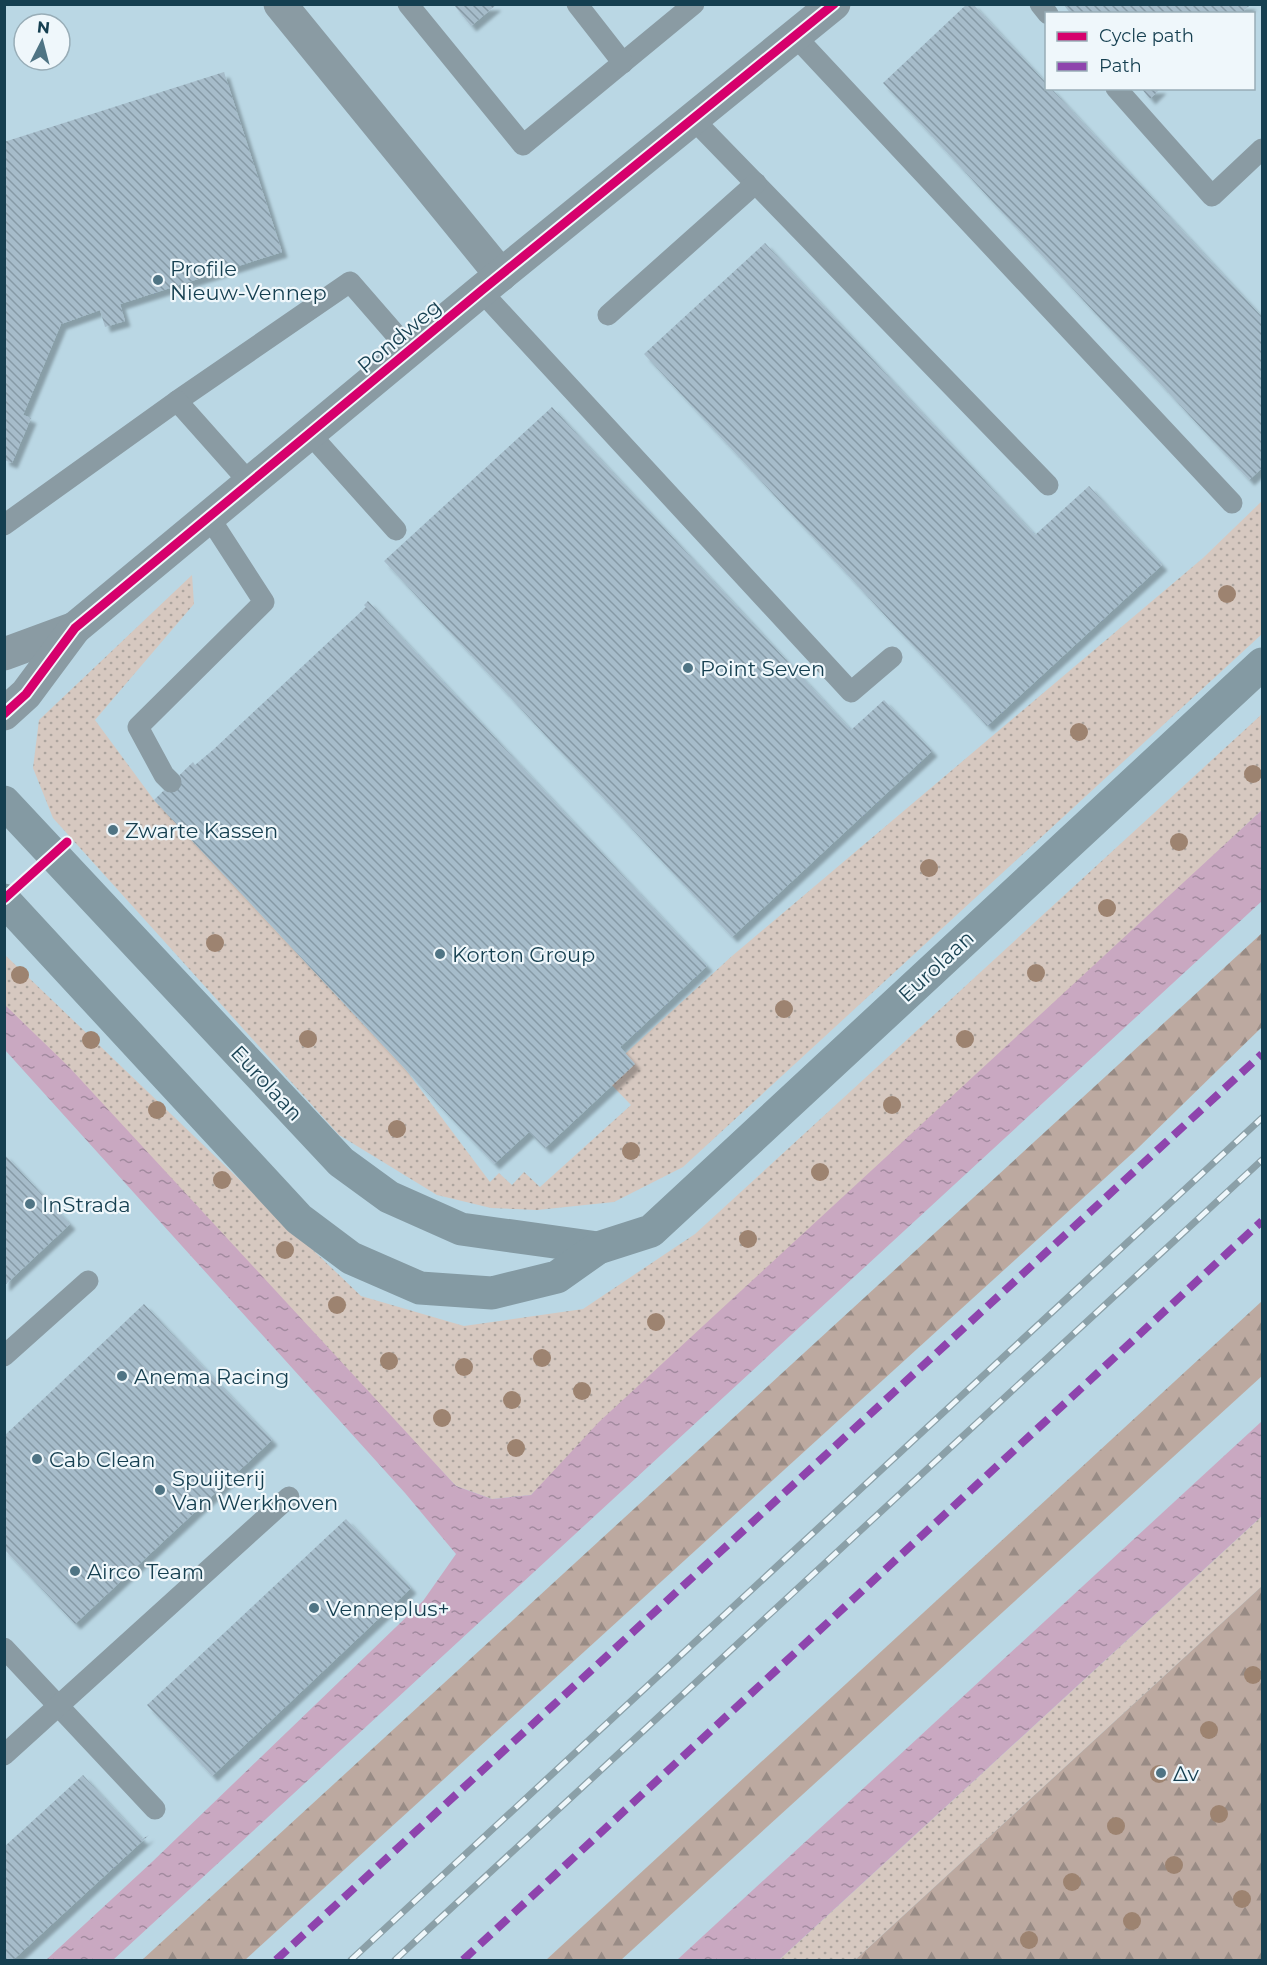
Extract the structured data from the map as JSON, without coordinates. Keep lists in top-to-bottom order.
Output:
{
  "streets": {
    "main road": ["Eurolaan"],
    "street": ["Pondweg"]
  },
  "places": [
    "Profile Nieuw-Vennep",
    "Point Seven",
    "Zwarte Kassen",
    "Korton Group",
    "InStrada",
    "Anema Racing",
    "Cab Clean",
    "Spuijterij Van Werkhoven",
    "Airco Team",
    "Venneplus+",
    "∆v"
  ],
  "legend": ["Cycle path", "Path"],
  "north": "top"
}
